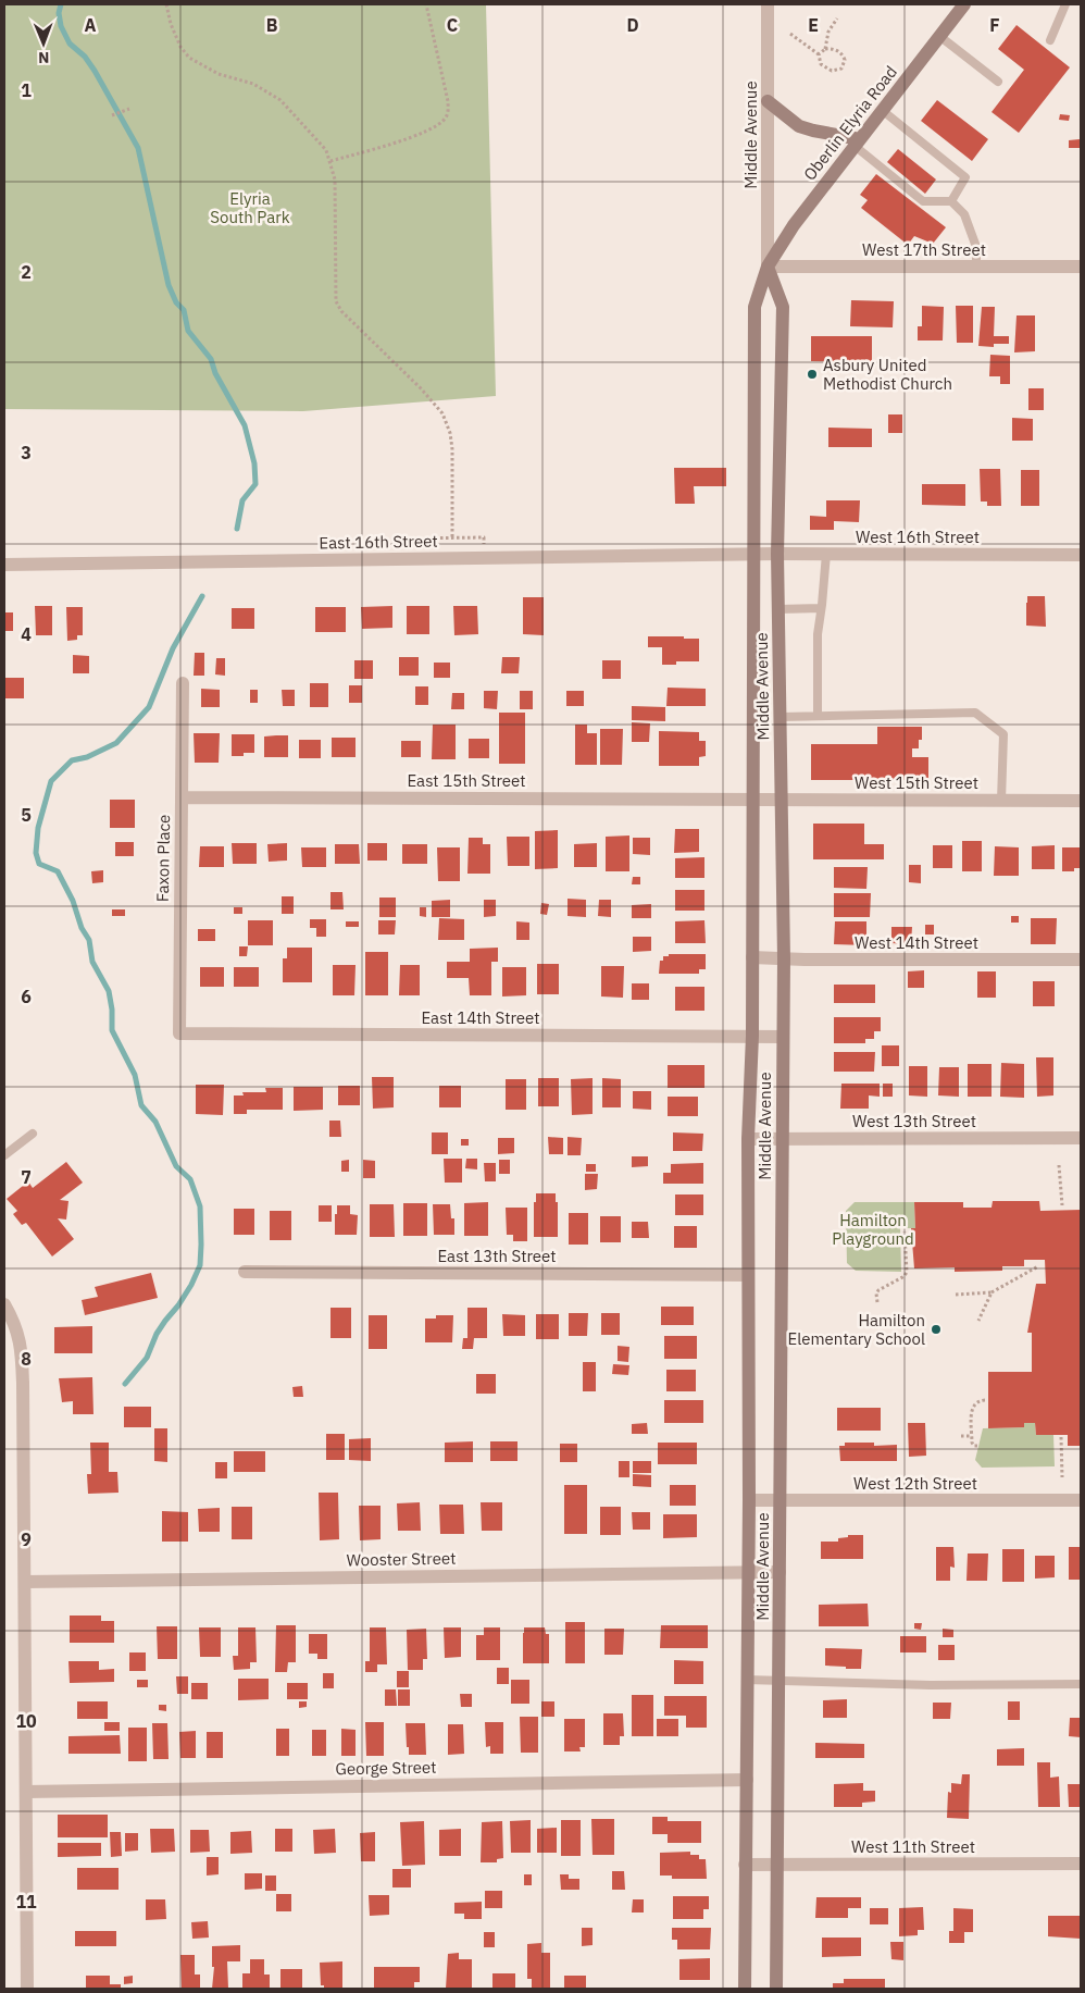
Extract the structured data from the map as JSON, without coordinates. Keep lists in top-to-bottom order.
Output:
{
  "streets": {
    "main road": ["Oberlin Elyria Road", "Middle Avenue"],
    "street": [
      "West 17th Street",
      "West 16th Street",
      "East 16th Street",
      "East 15th Street",
      "West 15th Street",
      "Faxon Place",
      "West 14th Street",
      "East 14th Street",
      "West 13th Street",
      "East 13th Street",
      "West 12th Street",
      "Wooster Street",
      "George Street",
      "West 11th Street"
    ]
  },
  "crossings": [
    ["Oberlin Elyria Road", "Middle Avenue"],
    ["Oberlin Elyria Road", "West 17th Street"],
    ["Middle Avenue", "West 17th Street"],
    ["Middle Avenue", "West 16th Street"],
    ["Middle Avenue", "East 16th Street"],
    ["Middle Avenue", "East 15th Street"],
    ["Middle Avenue", "West 15th Street"],
    ["Middle Avenue", "West 14th Street"],
    ["Middle Avenue", "East 14th Street"],
    ["Middle Avenue", "West 13th Street"],
    ["Middle Avenue", "East 13th Street"],
    ["Middle Avenue", "West 12th Street"],
    ["Middle Avenue", "Wooster Street"],
    ["Middle Avenue", "George Street"],
    ["Middle Avenue", "West 11th Street"],
    ["West 16th Street", "East 16th Street"],
    ["East 15th Street", "West 15th Street"],
    ["East 15th Street", "Faxon Place"],
    ["Faxon Place", "East 14th Street"]
  ],
  "parks": ["Elyria South Park", "Hamilton Playground"],
  "places": ["Asbury United Methodist Church", "Hamilton Elementary School"],
  "north": "bottom",
  "grid": {
    "columns": [
      "A",
      "B",
      "C",
      "D",
      "E",
      "F"
    ],
    "rows": [
      "1",
      "2",
      "3",
      "4",
      "5",
      "6",
      "7",
      "8",
      "9",
      "10",
      "11"
    ]
  }
}
